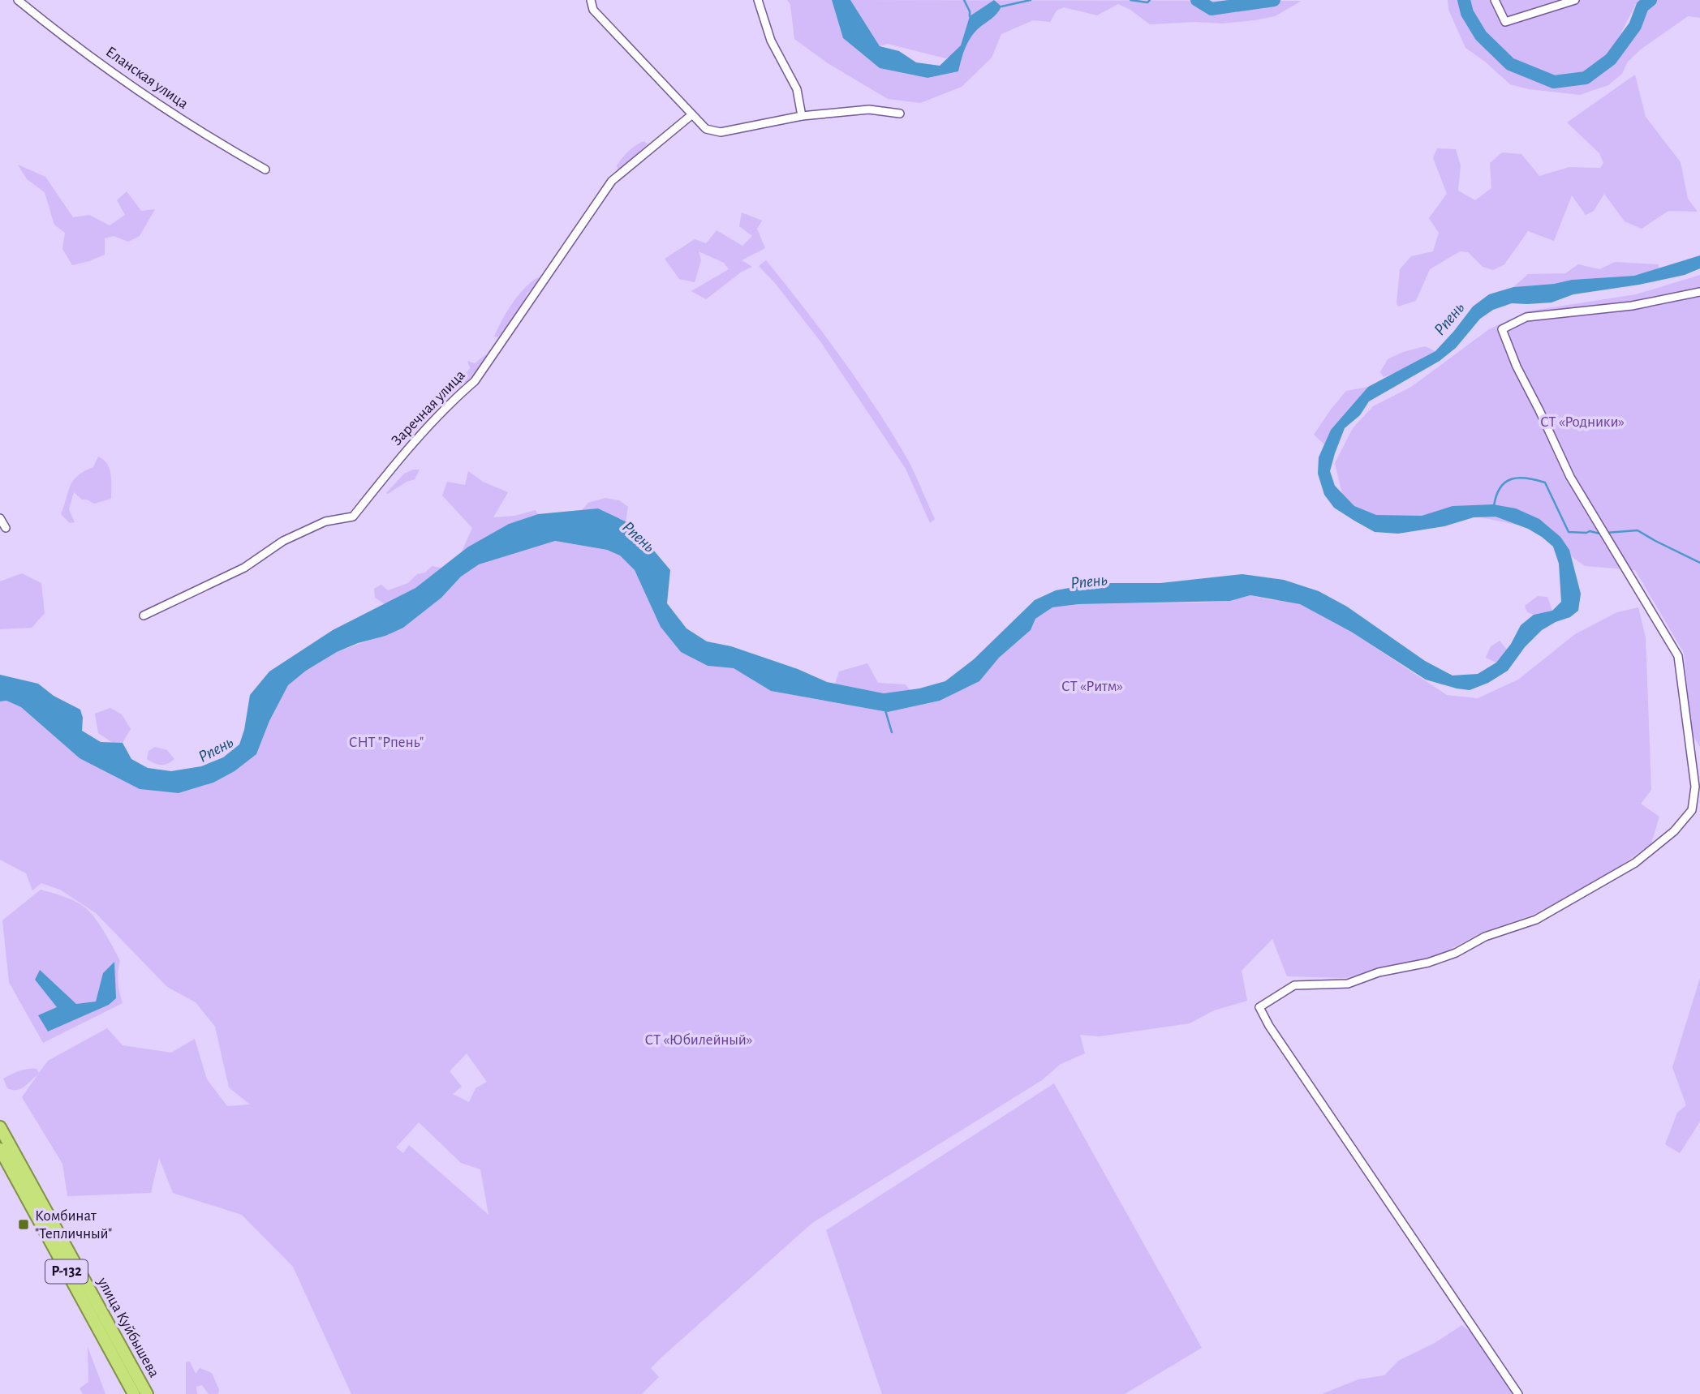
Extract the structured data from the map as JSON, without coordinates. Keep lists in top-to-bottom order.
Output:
{
  "streets": {
    "highway": ["Р-132", "улица Куйбышева"],
    "street": ["Еланская улица", "Заречная улица"]
  },
  "water": ["Рпень"],
  "parks": [
    "СТ «Родники»",
    "СТ «Ритм»",
    "СНТ \"Рпень\"",
    "СТ «Юбилейный»"
  ],
  "places": {
    "transit": ["Комбинат \"Тепличный\""]
  }
}
